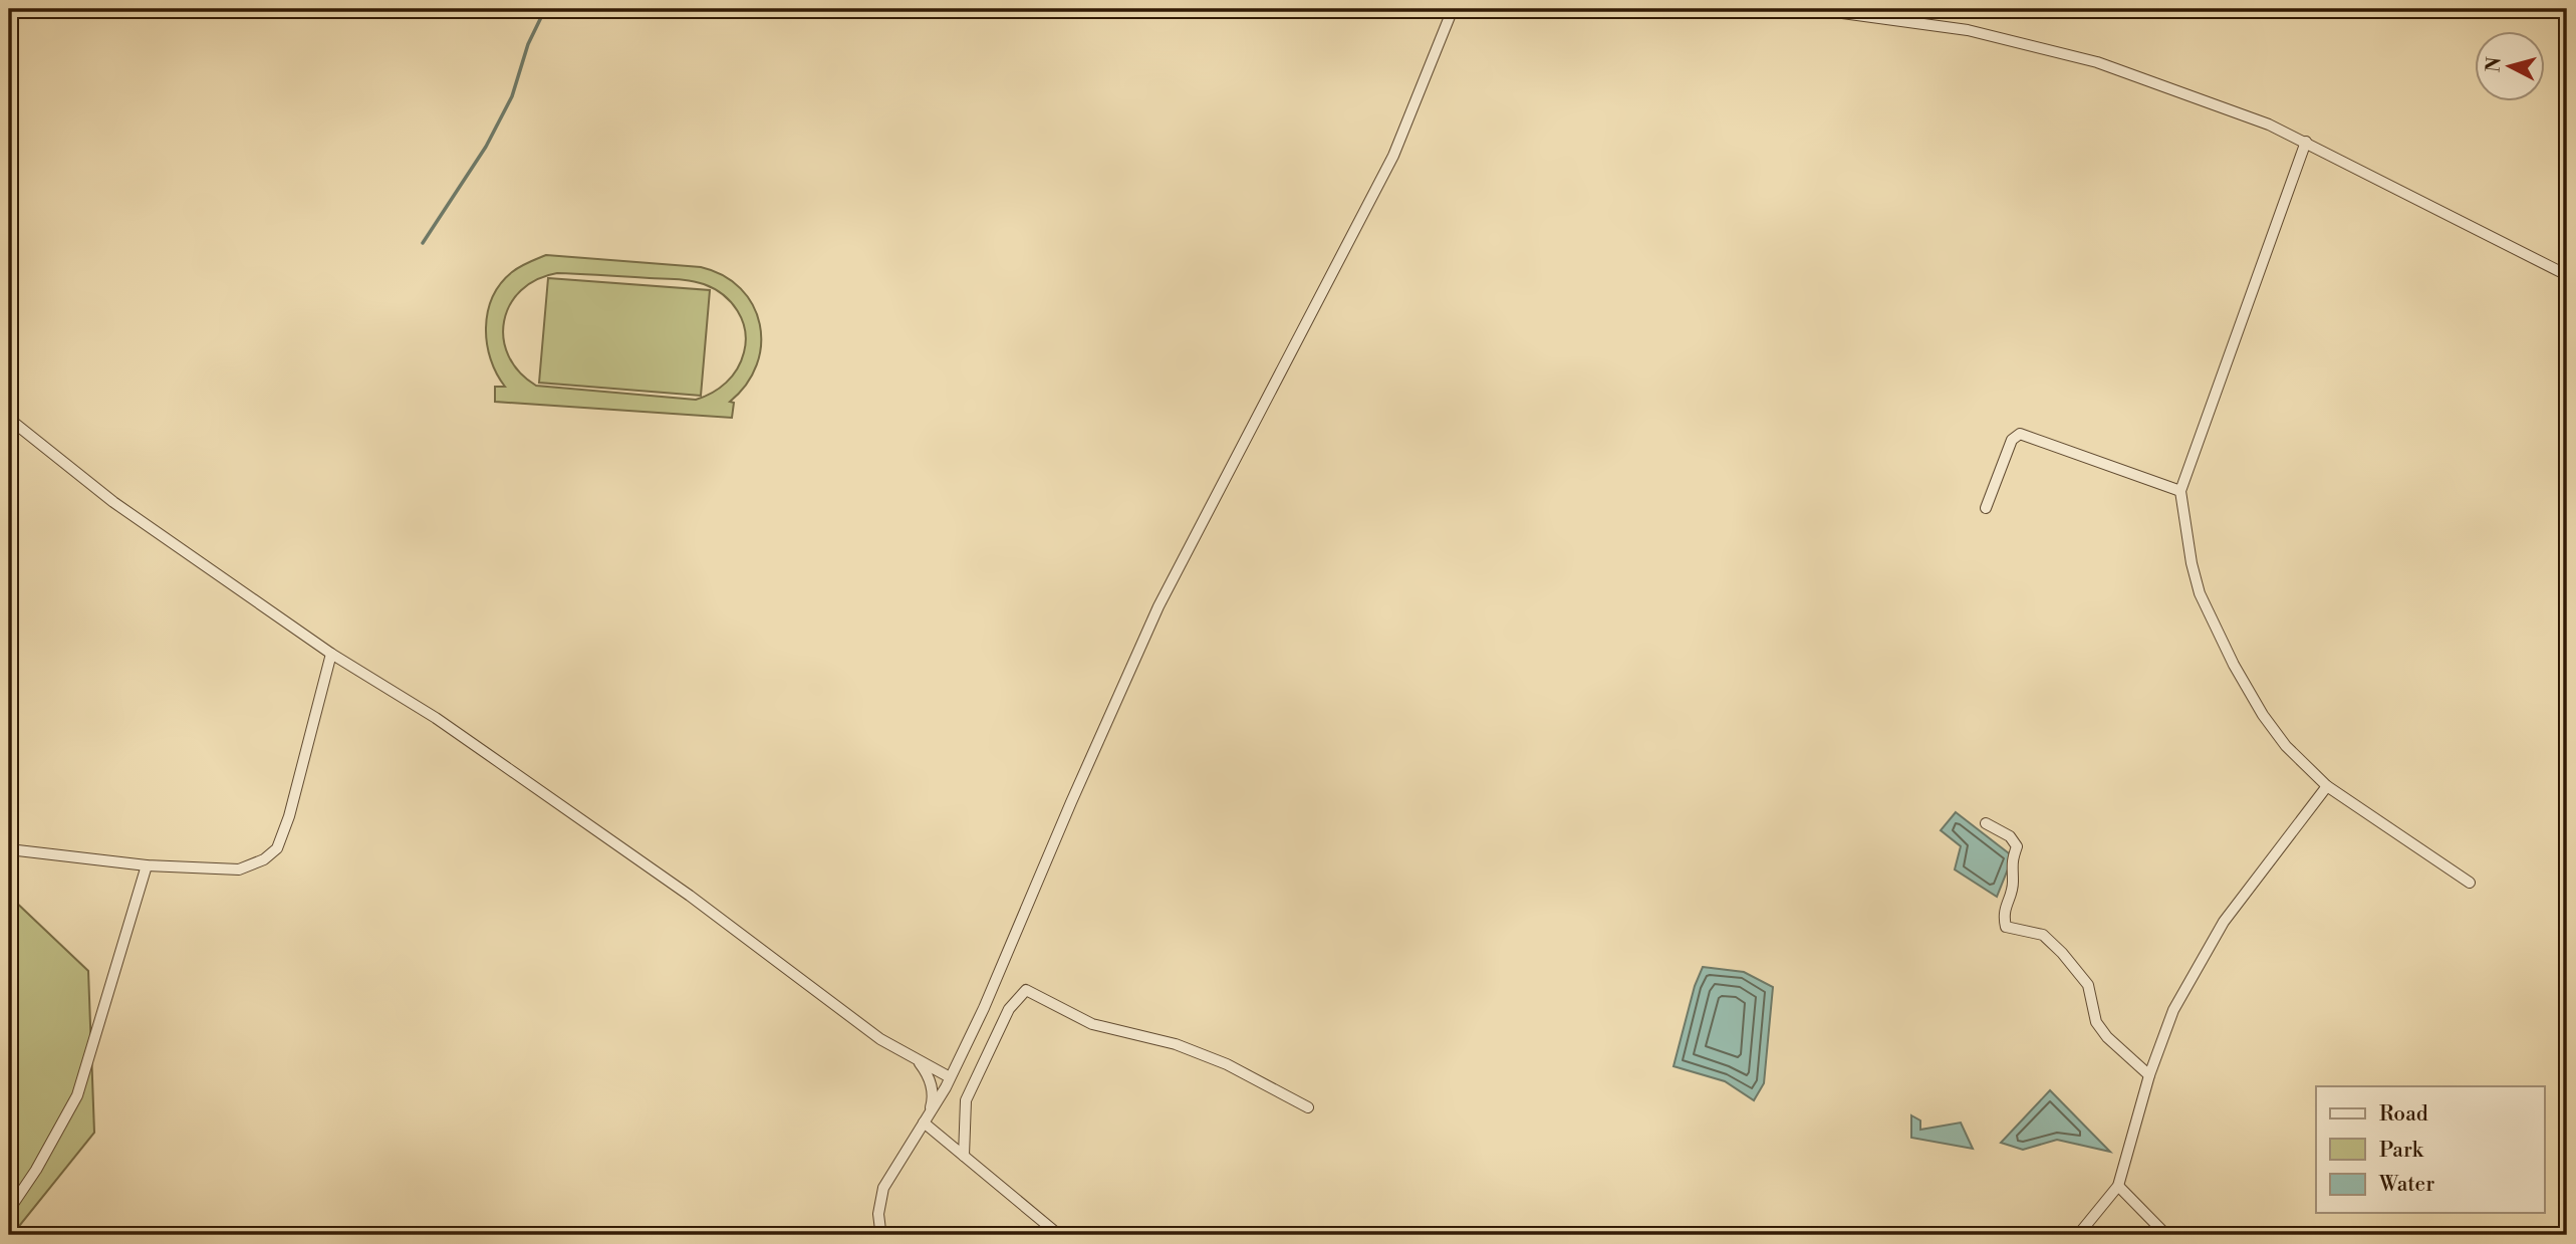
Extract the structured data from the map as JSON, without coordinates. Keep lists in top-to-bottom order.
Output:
{
  "legend": ["Road", "Park", "Water"],
  "north": "left"
}
